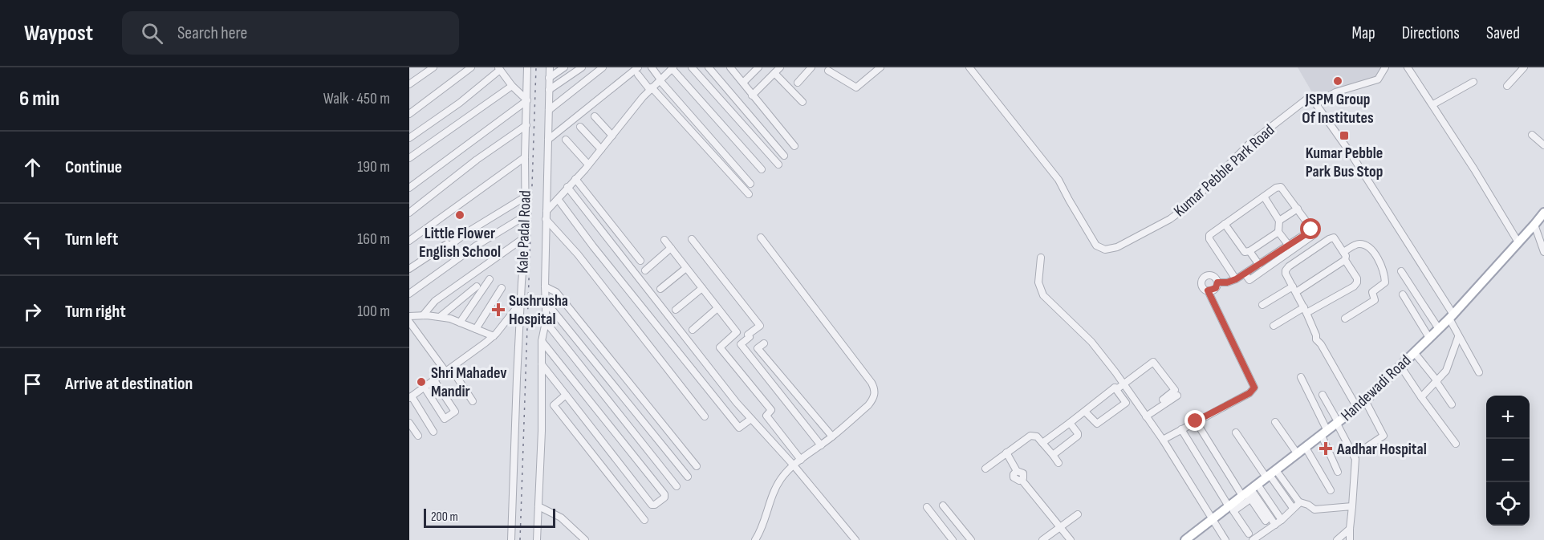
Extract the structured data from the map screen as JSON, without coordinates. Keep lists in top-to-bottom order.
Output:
{
  "streets": {
    "main road": ["Handewadi Road"],
    "street": ["Kumar Pebble Park Road", "Kale Padal Road"]
  },
  "places": {
    "other": ["JSPM Group Of Institutes", "Little Flower English School", "Shri Mahadev Mandir"],
    "transit": ["Kumar Pebble Park Bus Stop"],
    "health": ["Sushrusha Hospital", "Aadhar Hospital"]
  },
  "scale_bar": "200 m",
  "page": {
    "header": "Waypost",
    "search": "Search here",
    "nav": ["Map", "Directions", "Saved"],
    "heading": ["6 min", "Walk · 450 m"],
    "list": [
      ["Continue", "190 m"],
      ["Turn left", "160 m"],
      ["Turn right", "100 m"],
      "Arrive at destination"
    ],
    "map_buttons": ["+", "−"],
    "scale": "200 m"
  }
}
